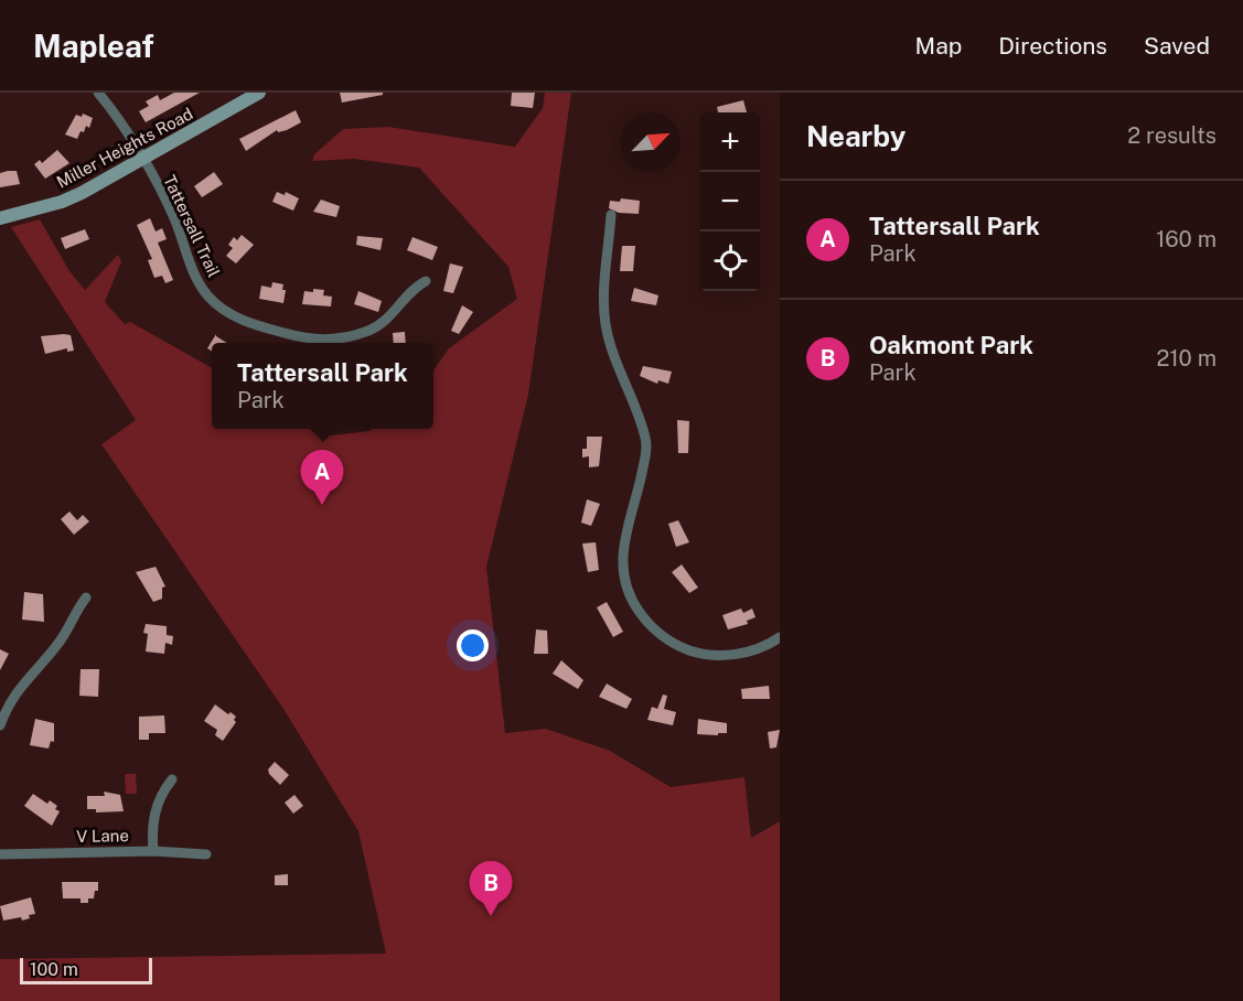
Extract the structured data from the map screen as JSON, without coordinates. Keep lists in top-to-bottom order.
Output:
{
  "streets": {
    "street": ["Miller Heights Road", "Tattersall Trail", "V Lane"]
  },
  "crossings": [
    ["Miller Heights Road", "Tattersall Trail"]
  ],
  "scale_bar": "100 m",
  "north": "top right",
  "page": {
    "header": "Mapleaf",
    "nav": ["Map", "Directions", "Saved"],
    "heading": ["Nearby", "2 results"],
    "map_buttons": ["+", "−"],
    "list": [
      {
        "mark": "A",
        "name": "Tattersall Park",
        "note": "Park",
        "value": "160 m"
      },
      {
        "mark": "B",
        "name": "Oakmont Park",
        "note": "Park",
        "value": "210 m"
      }
    ],
    "popup": ["Tattersall Park", "Park"],
    "pins": ["A", "B"],
    "scale": "100 m"
  }
}
